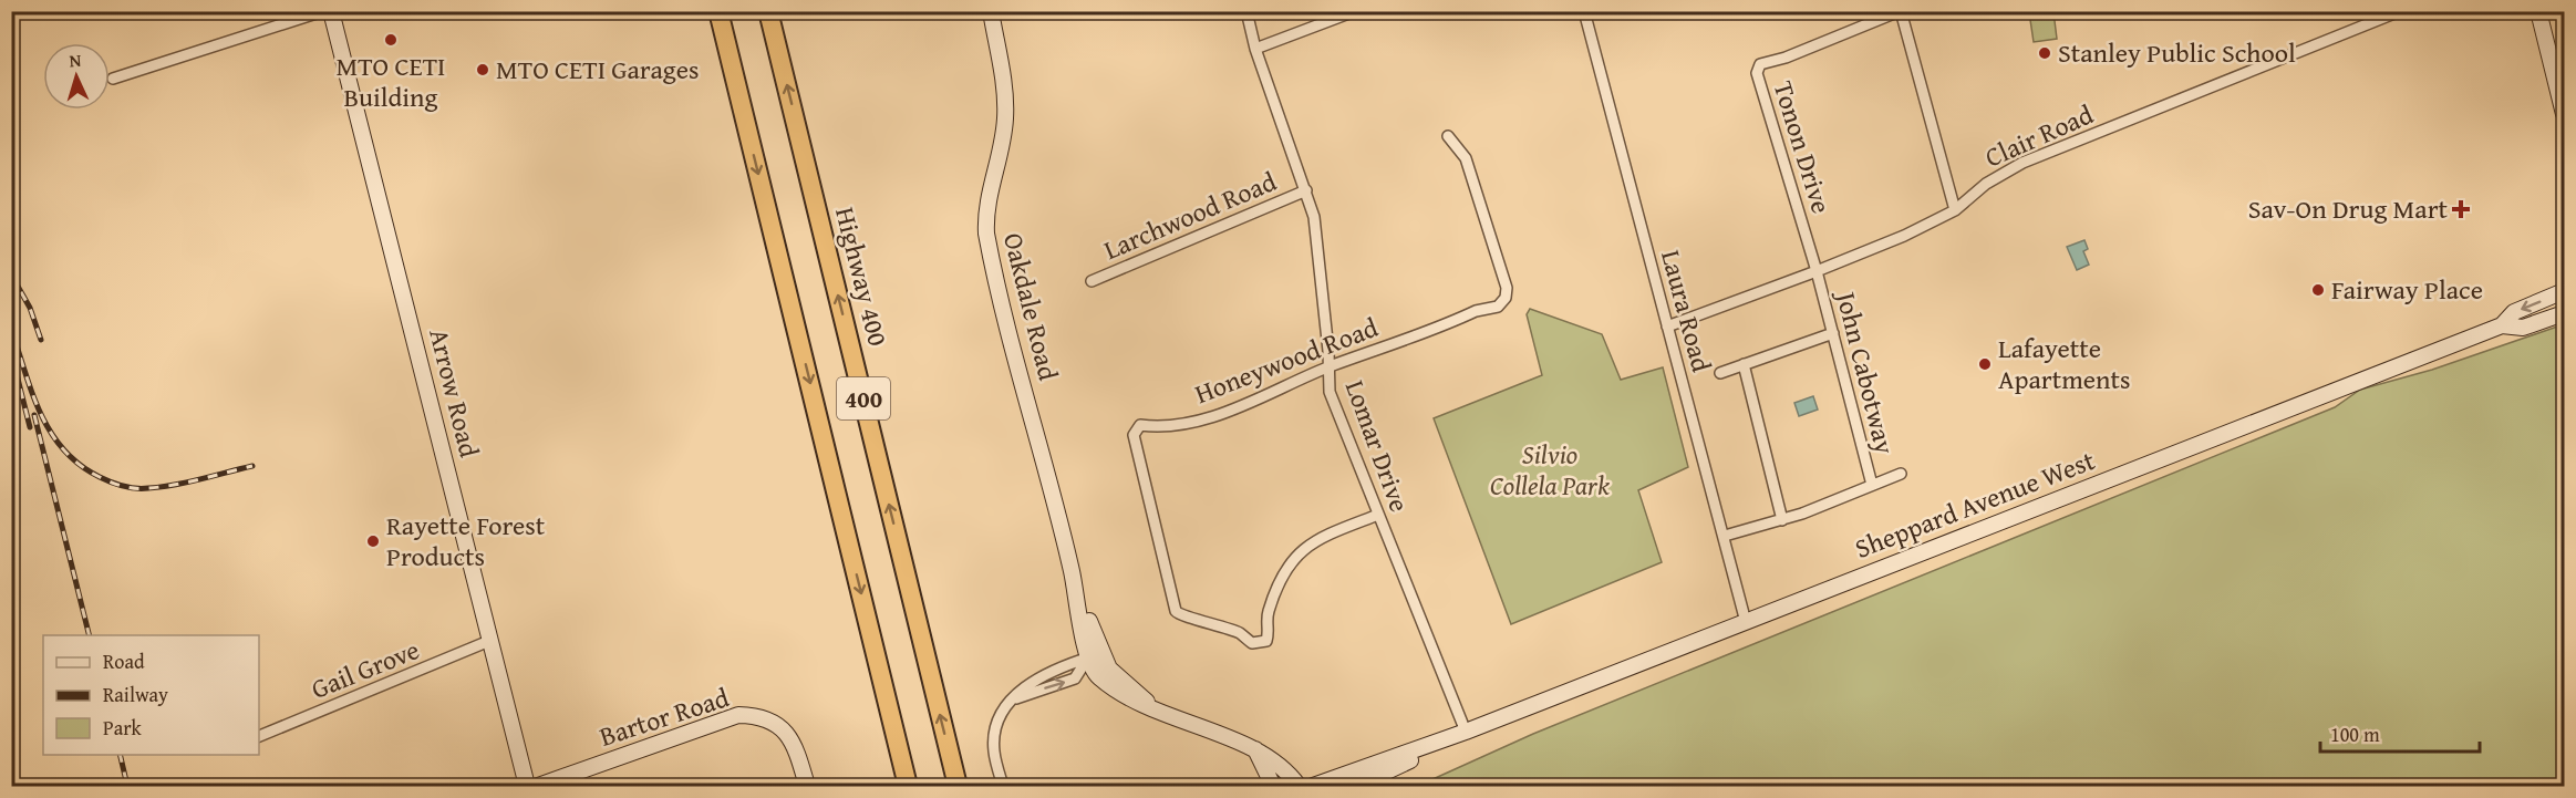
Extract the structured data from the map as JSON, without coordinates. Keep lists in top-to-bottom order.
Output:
{
  "streets": {
    "highway": ["Highway 400", "400"],
    "street": [
      "Clair Road",
      "Tonon Drive",
      "Larchwood Road",
      "Oakdale Road",
      "Laura Road",
      "Honeywood Road",
      "John Cabotway",
      "Arrow Road",
      "Lomar Drive",
      "Sheppard Avenue West",
      "Gail Grove",
      "Bartor Road"
    ]
  },
  "crossings": [
    ["Clair Road", "Tonon Drive"],
    ["Clair Road", "Laura Road"],
    ["Clair Road", "John Cabotway"],
    ["Tonon Drive", "John Cabotway"],
    ["Larchwood Road", "Lomar Drive"],
    ["Laura Road", "John Cabotway"],
    ["Laura Road", "Sheppard Avenue West"],
    ["Honeywood Road", "Lomar Drive"],
    ["Arrow Road", "Gail Grove"],
    ["Lomar Drive", "Sheppard Avenue West"]
  ],
  "parks": ["Silvio Collela Park"],
  "places": {
    "other": [
      "MTO CETI Building",
      "Stanley Public School",
      "MTO CETI Garages",
      "Fairway Place",
      "Lafayette Apartments",
      "Rayette Forest Products"
    ],
    "health": ["Sav-On Drug Mart"]
  },
  "legend": ["Road", "Railway", "Park"],
  "scale_bar": "100 m",
  "north": "top"
}
